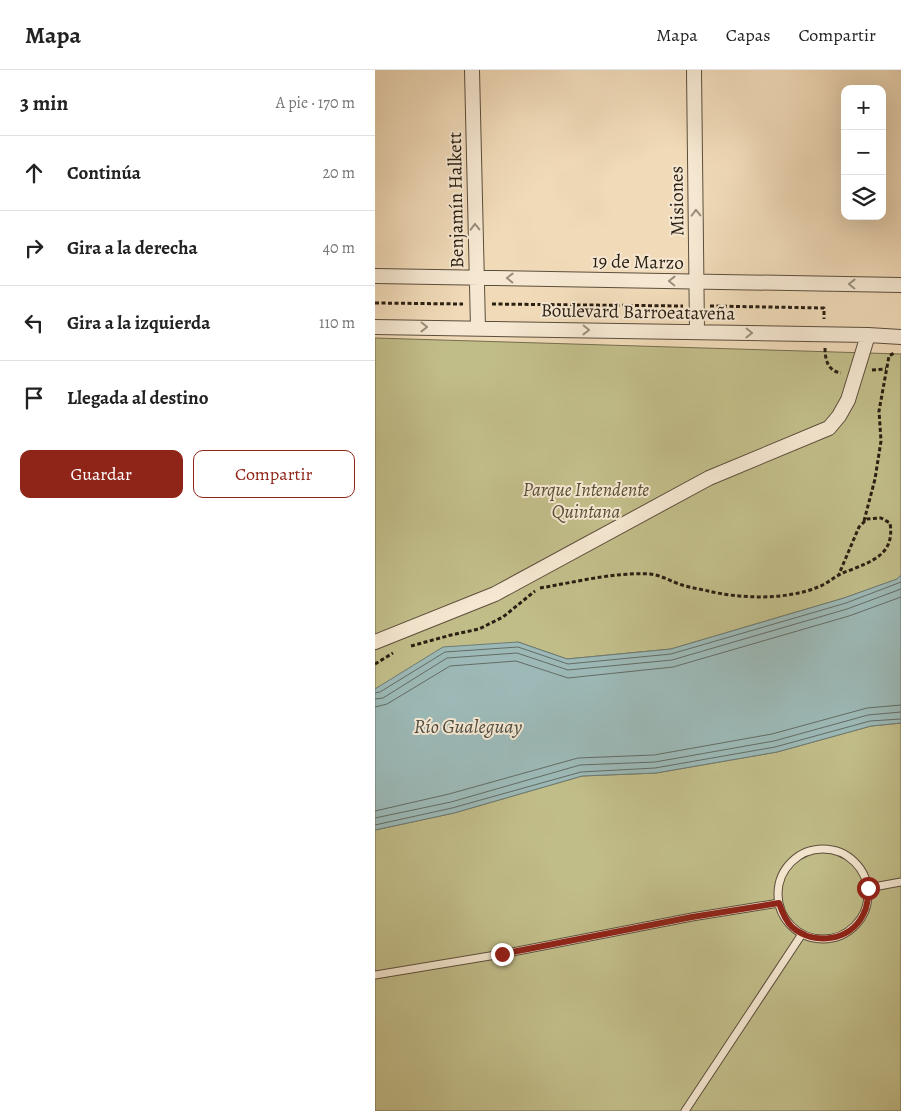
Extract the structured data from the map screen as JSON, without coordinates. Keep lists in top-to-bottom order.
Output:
{
  "streets": {
    "street": [
      "Benjamín Halkett",
      "Misiones",
      "19 de Marzo",
      "Boulevard Barroeataveña"
    ]
  },
  "crossings": [
    ["Benjamín Halkett", "19 de Marzo"],
    ["Benjamín Halkett", "Boulevard Barroeataveña"],
    ["Misiones", "19 de Marzo"],
    ["Misiones", "Boulevard Barroeataveña"]
  ],
  "one_way": [
    "Benjamín Halkett",
    "Misiones",
    "19 de Marzo",
    "Boulevard Barroeataveña"
  ],
  "water": ["Río Gualeguay"],
  "parks": ["Parque Intendente Quintana"],
  "page": {
    "header": "Mapa",
    "nav": ["Mapa", "Capas", "Compartir"],
    "heading": ["3 min", "A pie · 170 m"],
    "map_buttons": ["+", "−"],
    "list": [
      ["Continúa", "20 m"],
      ["Gira a la derecha", "40 m"],
      ["Gira a la izquierda", "110 m"],
      "Llegada al destino"
    ],
    "buttons": ["Guardar", "Compartir"]
  }
}
